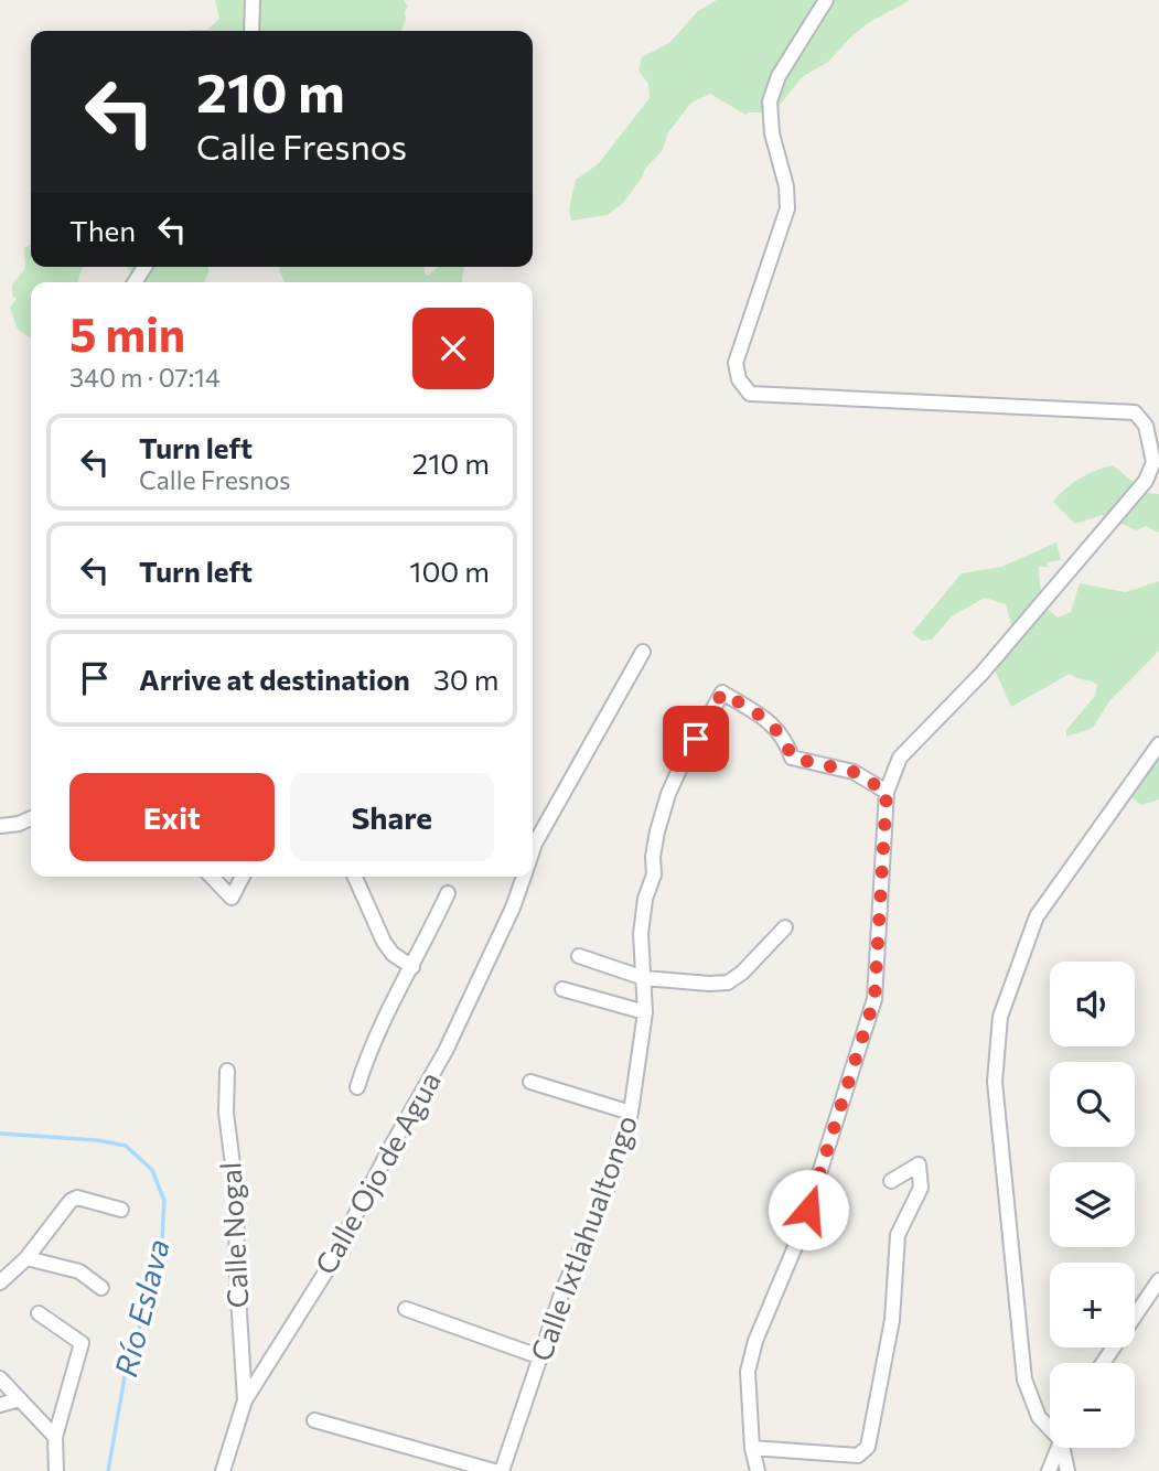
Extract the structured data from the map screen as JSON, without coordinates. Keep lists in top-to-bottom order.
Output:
{
  "streets": {
    "street": ["Calle Ojo de Agua", "Calle Nogal", "Calle Ixtlahualtongo"]
  },
  "crossings": [
    ["Calle Ojo de Agua", "Calle Nogal"]
  ],
  "water": ["Río Eslava"],
  "page": {
    "turn": ["210 m", "Calle Fresnos"],
    "then": "Then",
    "heading": ["5 min", "340 m · 07:14"],
    "list": [
      {
        "name": "Turn left",
        "note": "Calle Fresnos",
        "value": "210 m"
      },
      {
        "name": "Turn left",
        "value": "100 m"
      },
      {
        "name": "Arrive at destination",
        "value": "30 m"
      }
    ],
    "buttons": ["Exit", "Share"],
    "map_buttons": ["+", "−"]
  }
}
